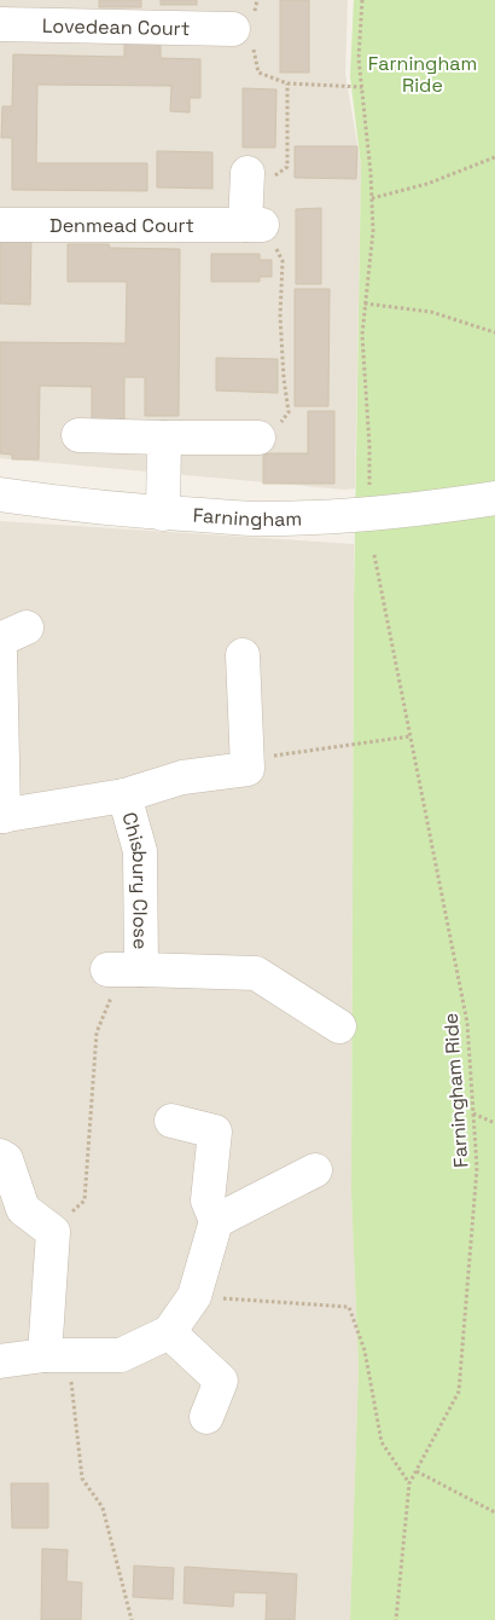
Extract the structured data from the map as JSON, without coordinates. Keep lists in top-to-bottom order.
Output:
{
  "streets": {
    "street": [
      "Lovedean Court",
      "Denmead Court",
      "Farningham",
      "Chisbury Close"
    ],
    "path": ["Farningham Ride"]
  },
  "parks": ["Farningham Ride"]
}
